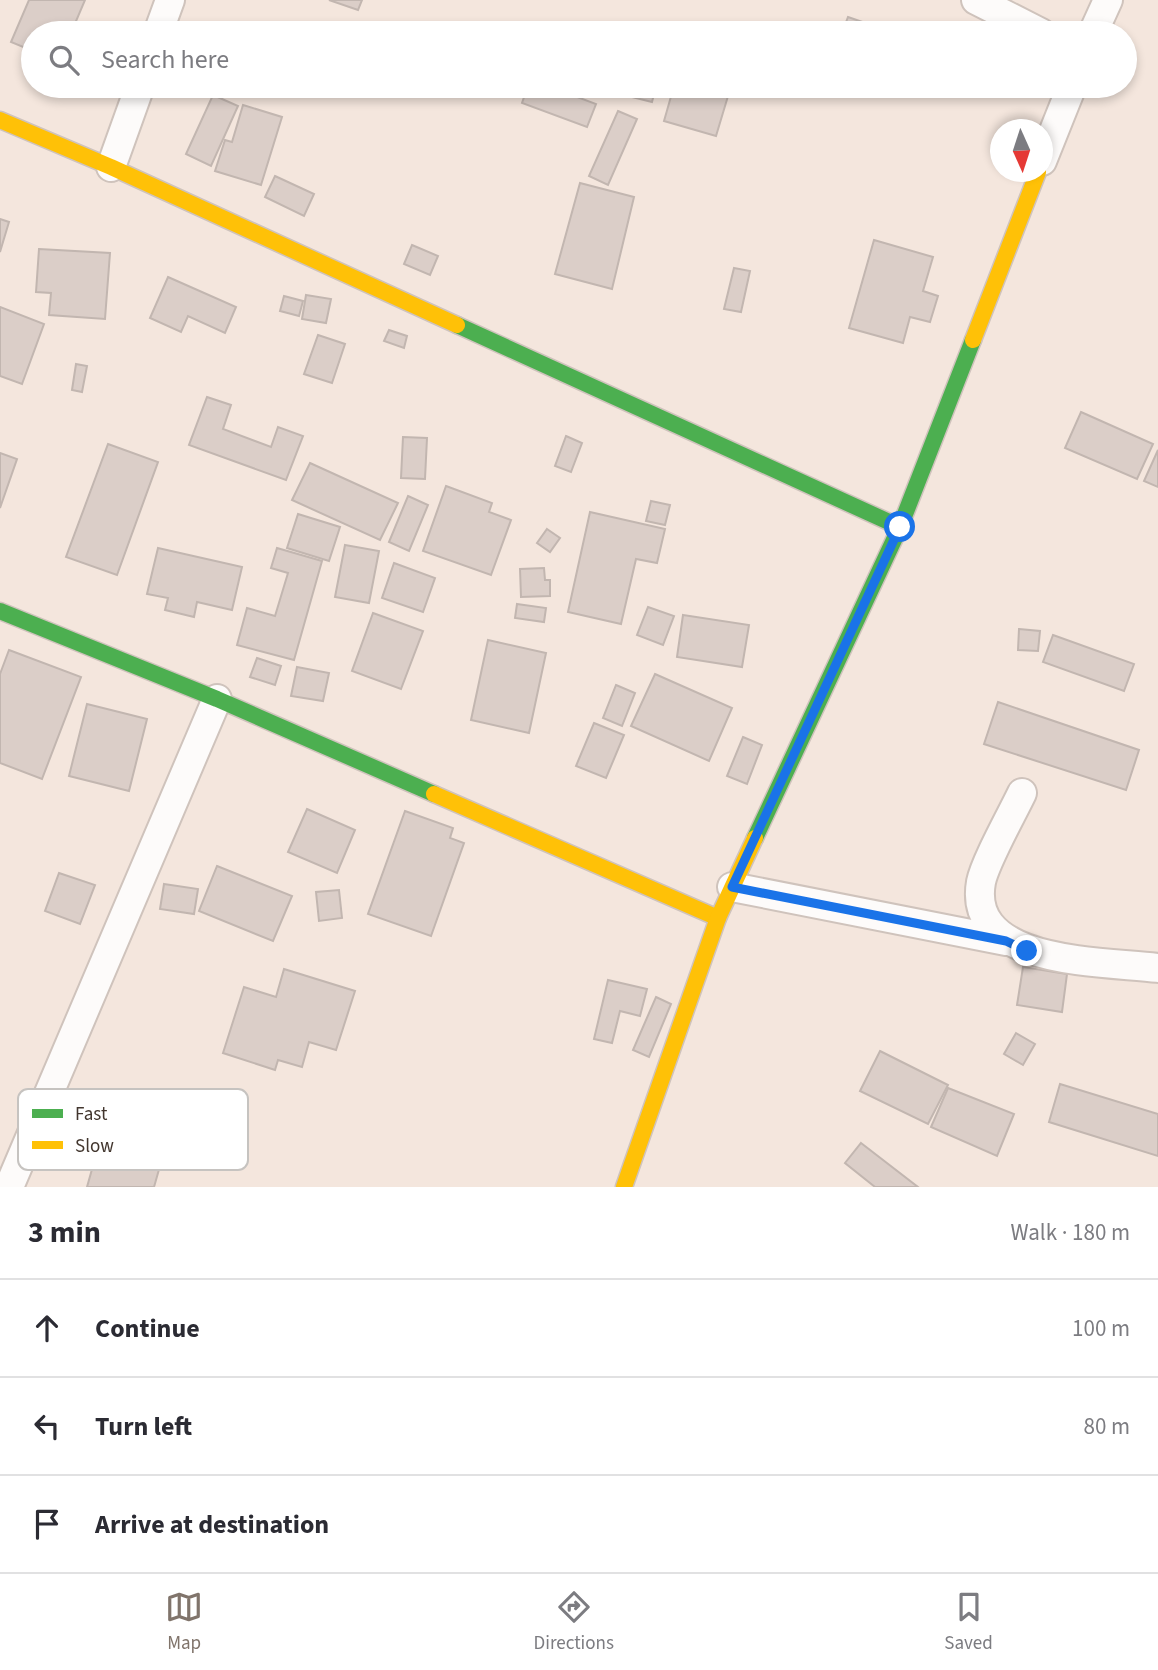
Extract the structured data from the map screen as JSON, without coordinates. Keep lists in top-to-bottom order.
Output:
{
  "legend": ["Fast", "Slow"],
  "north": "bottom",
  "page": {
    "search": "Search here",
    "heading": ["3 min", "Walk · 180 m"],
    "list": [
      ["Continue", "100 m"],
      ["Turn left", "80 m"],
      "Arrive at destination"
    ],
    "nav": ["Map", "Directions", "Saved"]
  }
}
